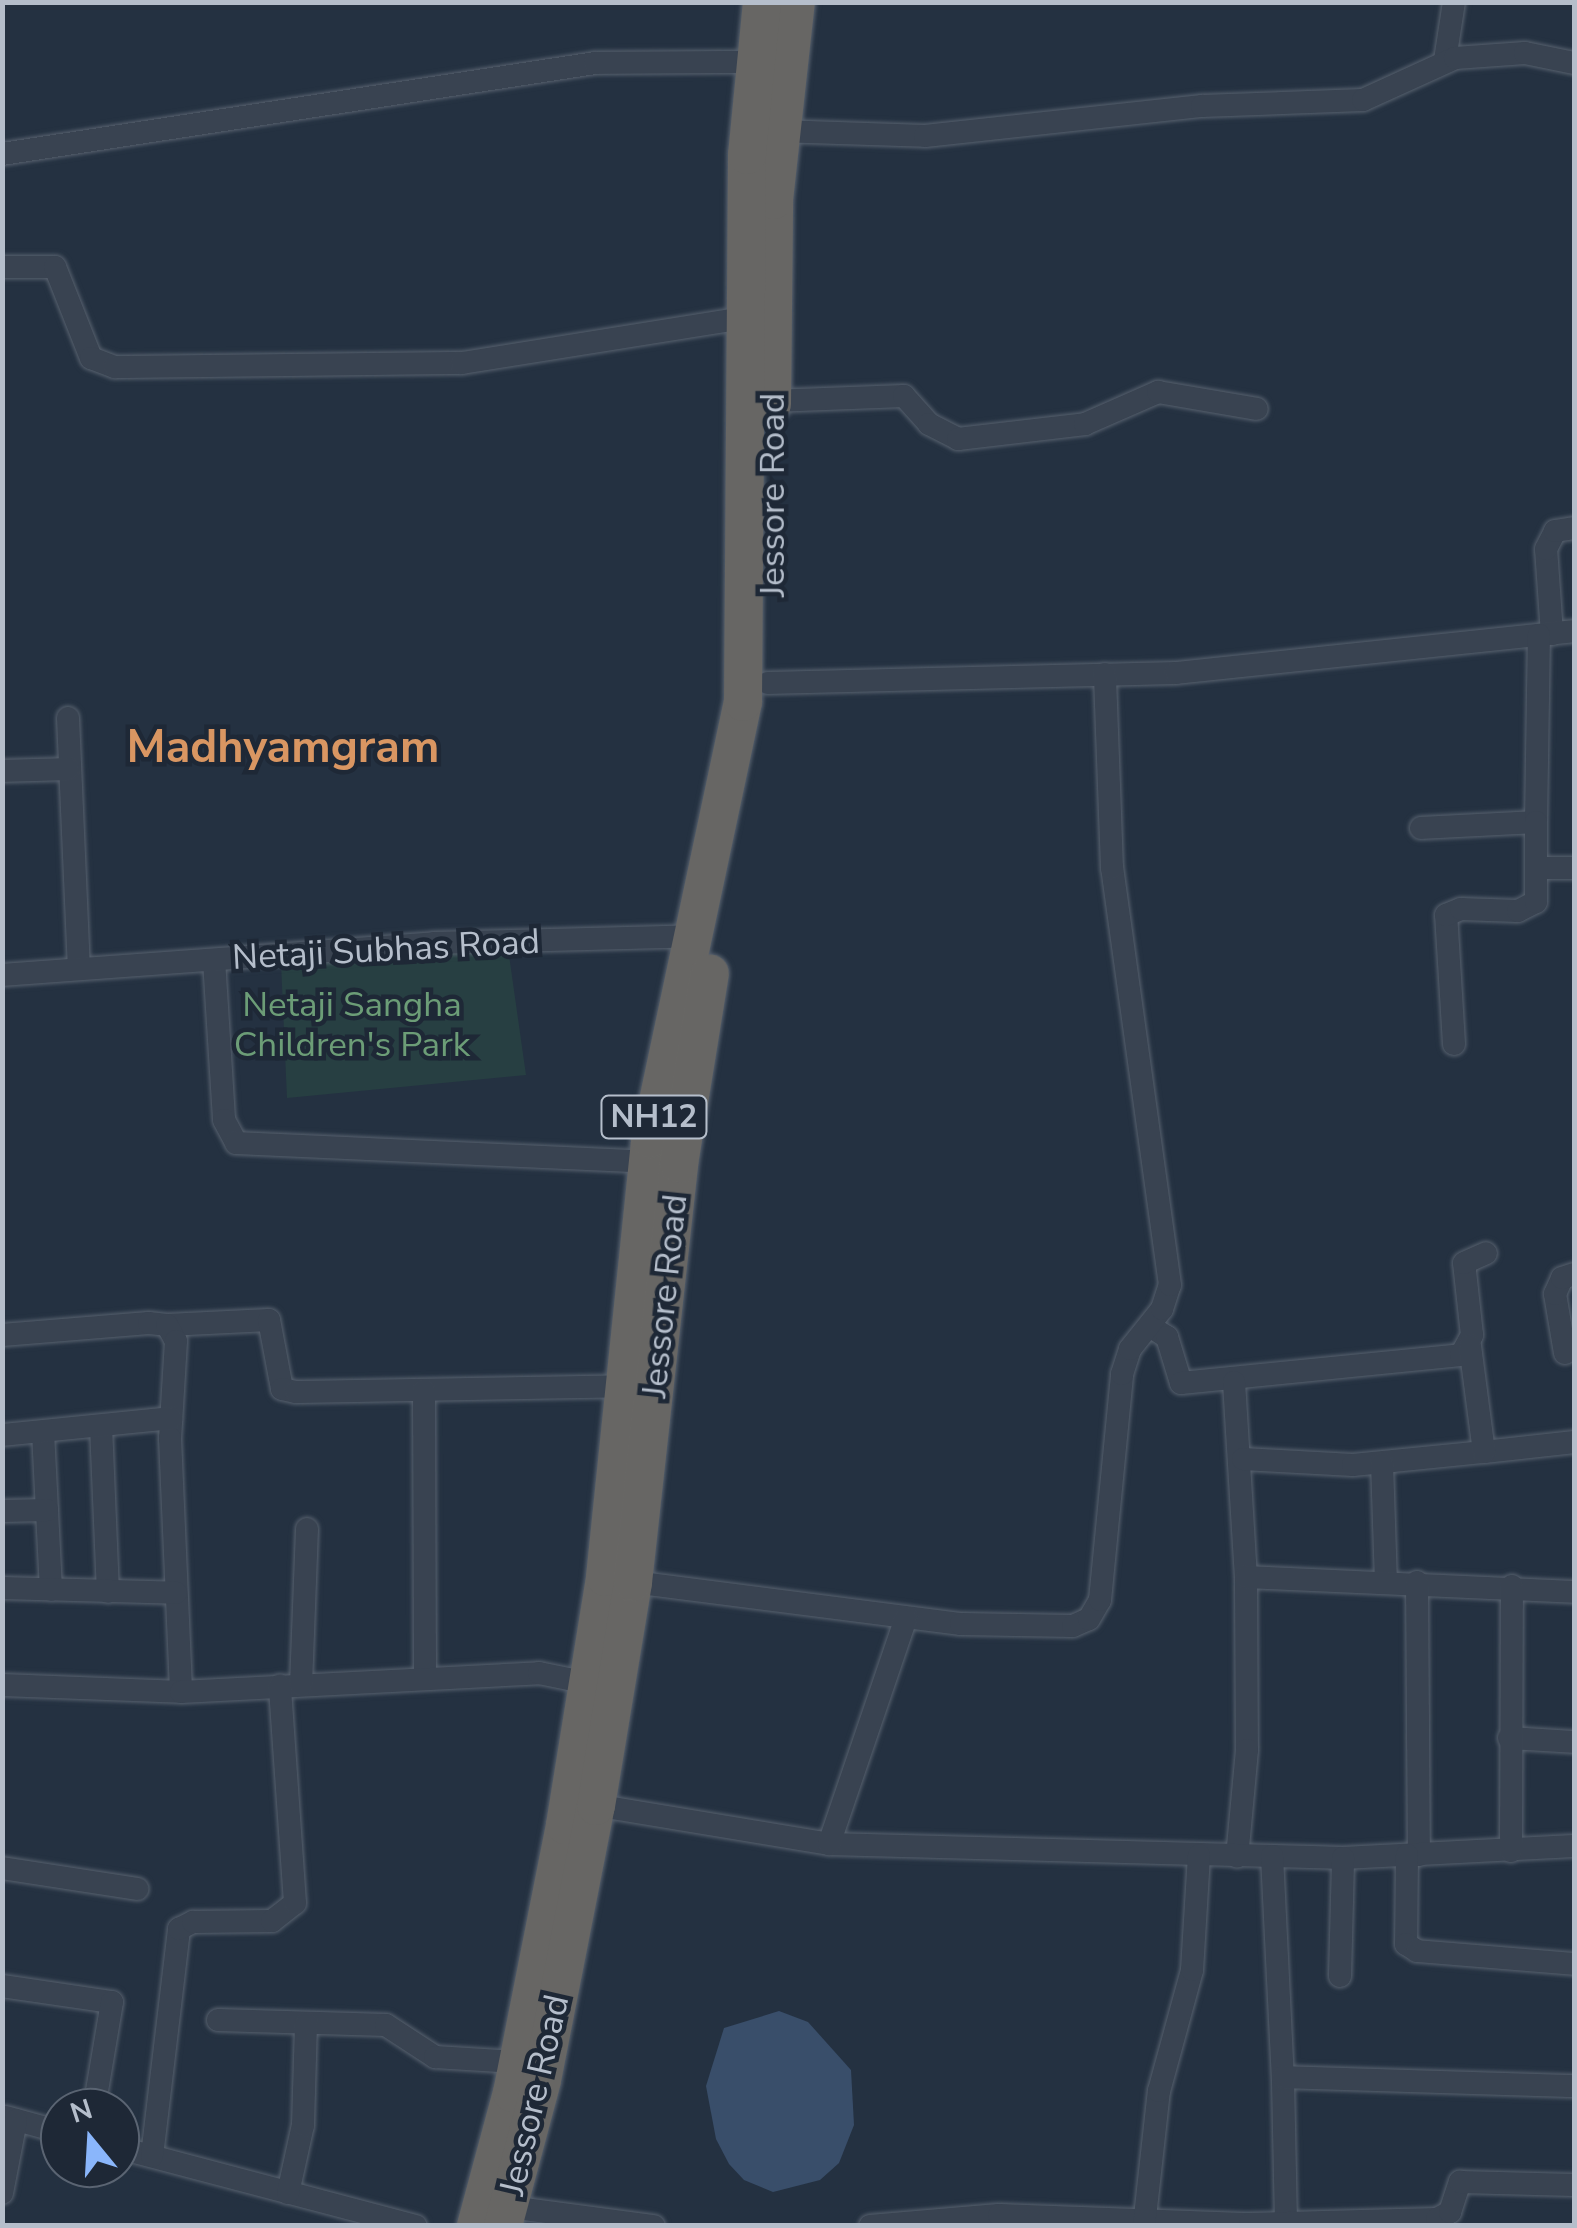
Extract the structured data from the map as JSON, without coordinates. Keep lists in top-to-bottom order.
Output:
{
  "streets": {
    "highway": ["Jessore Road", "NH12"],
    "street": ["Netaji Subhas Road"]
  },
  "crossings": [
    ["Jessore Road", "NH12"],
    ["Netaji Subhas Road", "NH12"]
  ],
  "districts": ["Madhyamgram"],
  "parks": ["Netaji Sangha Children's Park"],
  "north": "top"
}
